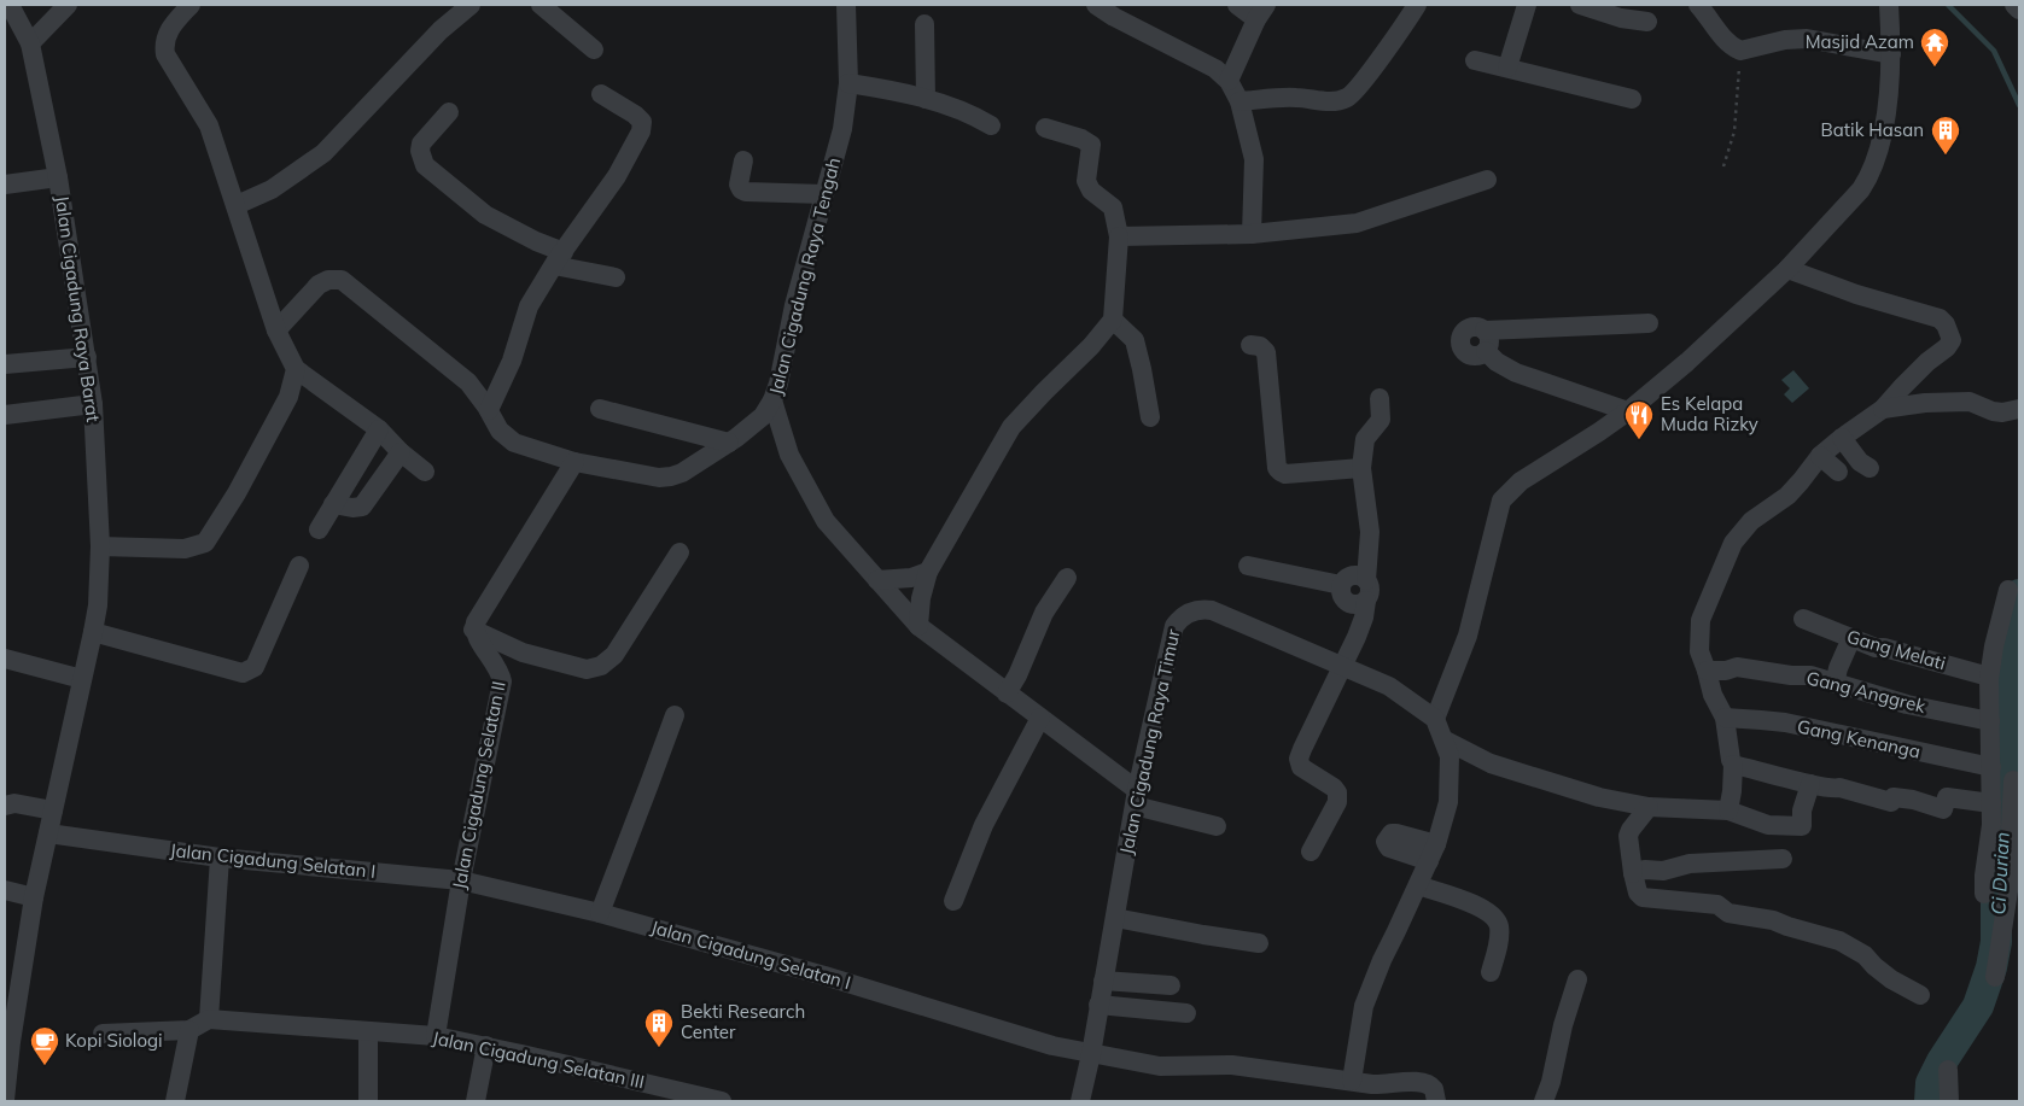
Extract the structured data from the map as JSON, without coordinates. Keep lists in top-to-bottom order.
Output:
{
  "streets": {
    "street": [
      "Jalan Cigadung Raya Tengah",
      "Jalan Cigadung Raya Barat",
      "Gang Melati",
      "Gang Anggrek",
      "Gang Kenanga",
      "Jalan Cigadung Raya Timur",
      "Jalan Cigadung Selatan II",
      "Jalan Cigadung Selatan I",
      "Jalan Cigadung Selatan III"
    ]
  },
  "crossings": [
    ["Jalan Cigadung Raya Tengah", "Jalan Cigadung Raya Timur"],
    ["Jalan Cigadung Raya Barat", "Jalan Cigadung Selatan I"],
    ["Jalan Cigadung Raya Timur", "Jalan Cigadung Selatan I"],
    ["Jalan Cigadung Selatan II", "Jalan Cigadung Selatan I"],
    ["Jalan Cigadung Selatan II", "Jalan Cigadung Selatan III"]
  ],
  "water": ["Ci Durian"],
  "places": {
    "temple": ["Masjid Azam"],
    "building": ["Batik Hasan", "Bekti Research Center"],
    "restaurant": ["Es Kelapa Muda Rizky"],
    "cafe": ["Kopi Siologi"]
  }
}
